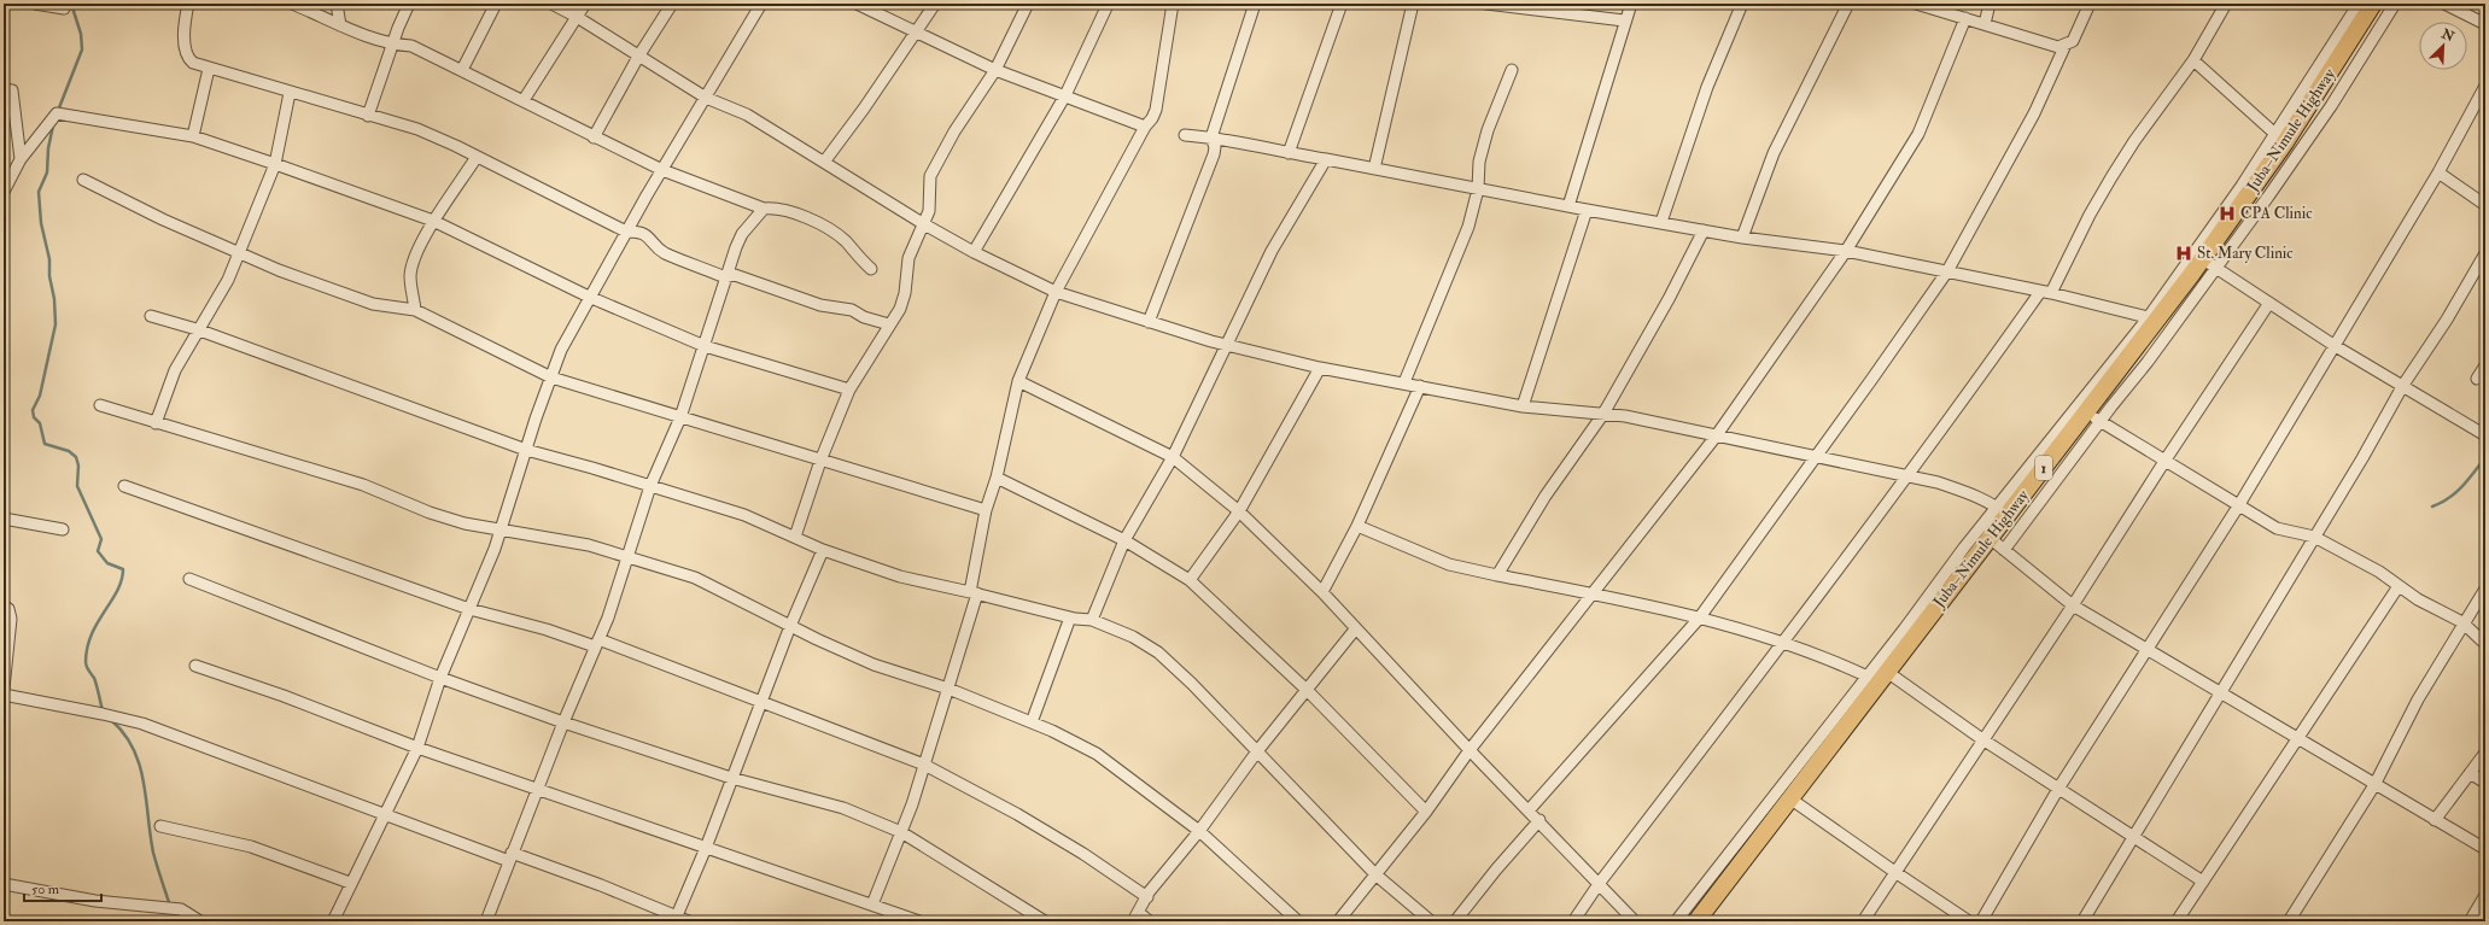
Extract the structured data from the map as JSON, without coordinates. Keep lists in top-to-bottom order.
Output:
{
  "streets": {
    "main road": ["Juba–Nimule Highway", "1"]
  },
  "places": {
    "hospital": ["CPA Clinic", "St. Mary Clinic"]
  },
  "scale_bar": "50 m",
  "north": "top right"
}
